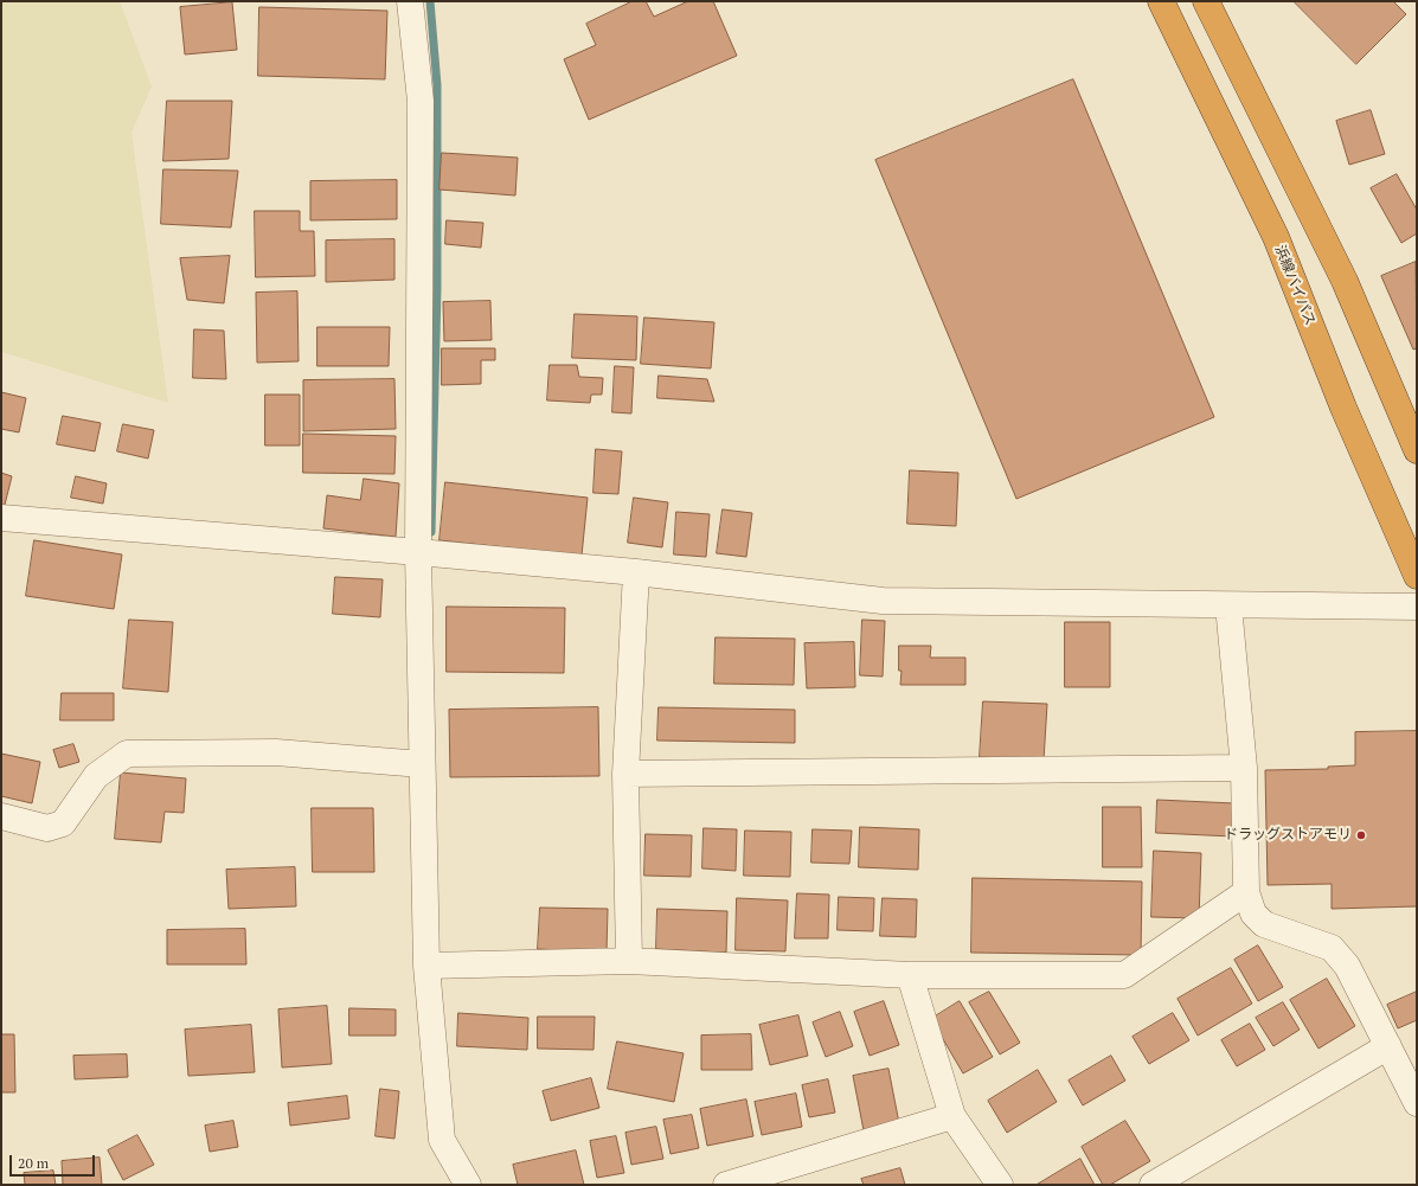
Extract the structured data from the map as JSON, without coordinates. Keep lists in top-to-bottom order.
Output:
{
  "streets": {
    "highway": ["浜線バイパス"]
  },
  "places": ["ドラッグストアモリ"],
  "scale_bar": "20 m"
}
